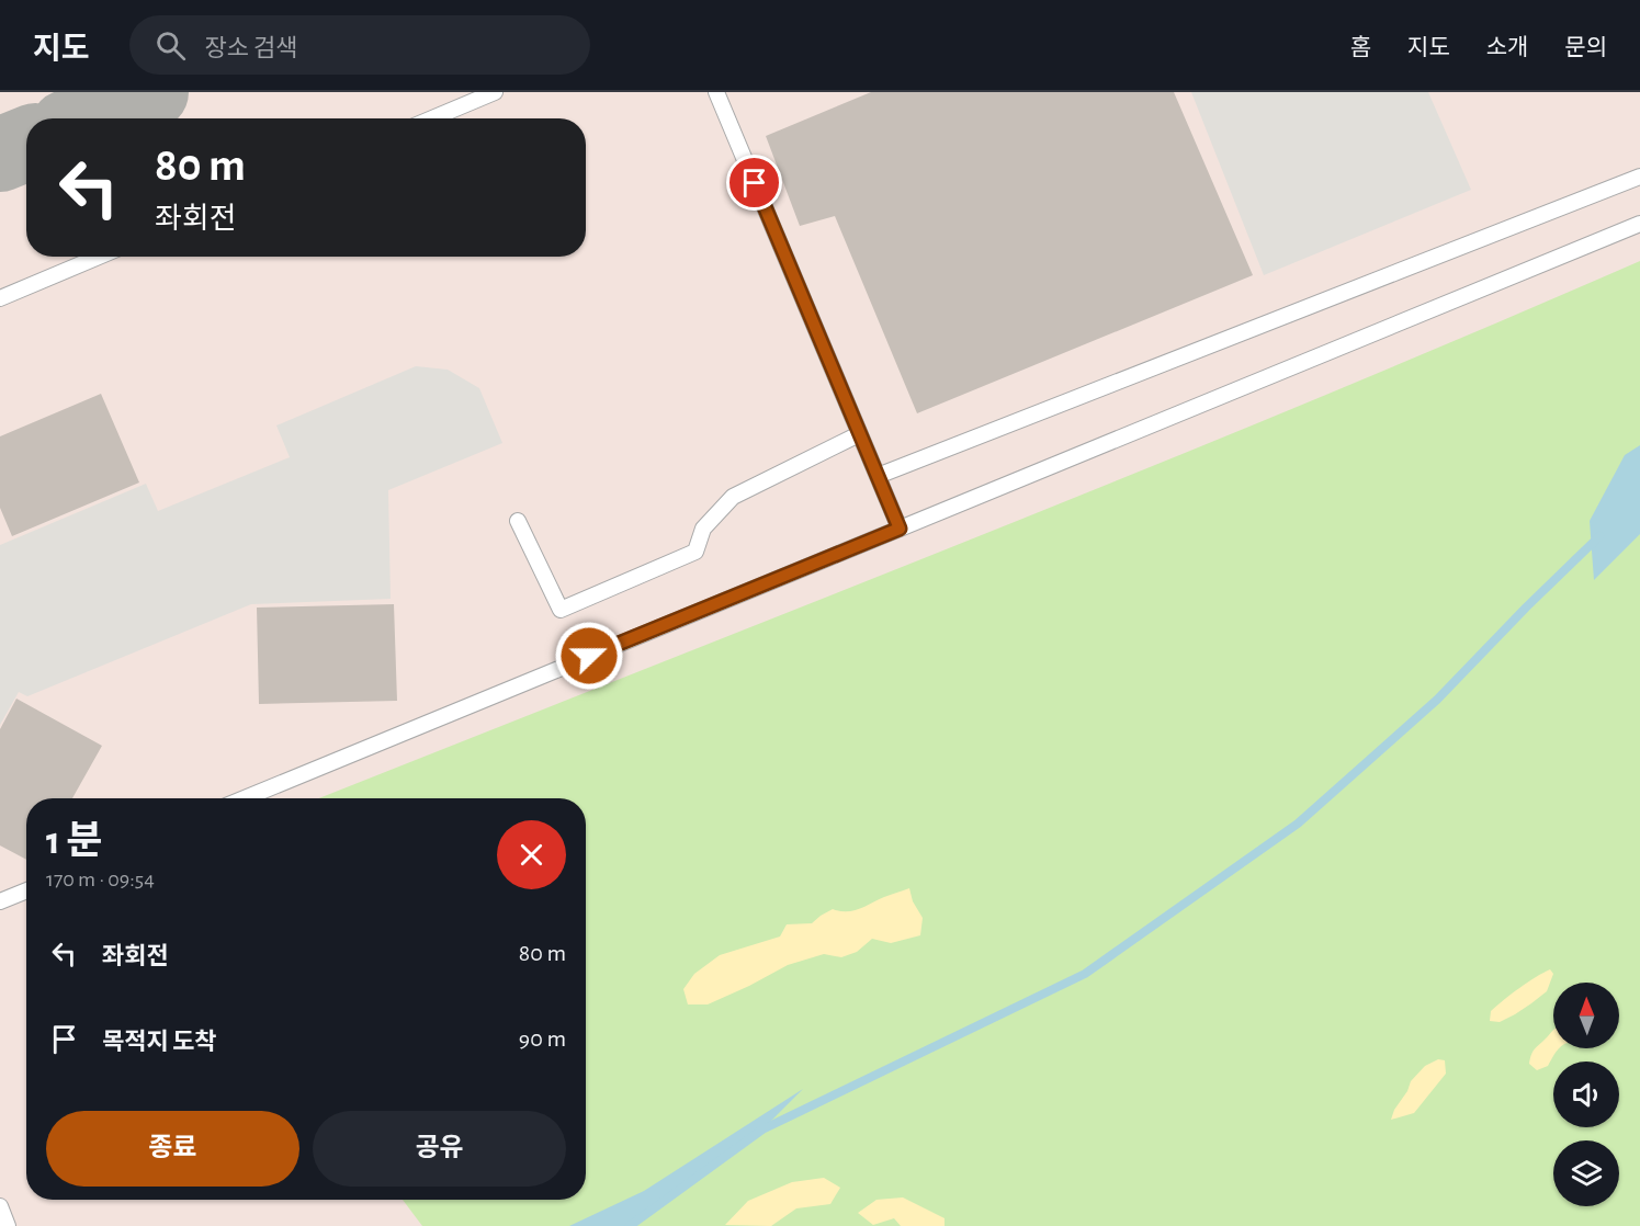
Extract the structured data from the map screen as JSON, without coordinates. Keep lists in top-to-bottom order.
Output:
{
  "north": "top",
  "page": {
    "header": "지도",
    "search": "장소 검색",
    "nav": [
      "홈",
      "지도",
      "소개",
      "문의"
    ],
    "turn": ["80 m", "좌회전"],
    "heading": ["1 분", "170 m · 09:54"],
    "list": [
      {
        "name": "좌회전",
        "value": "80 m"
      },
      {
        "name": "목적지 도착",
        "value": "90 m"
      }
    ],
    "buttons": ["종료", "공유"]
  }
}
